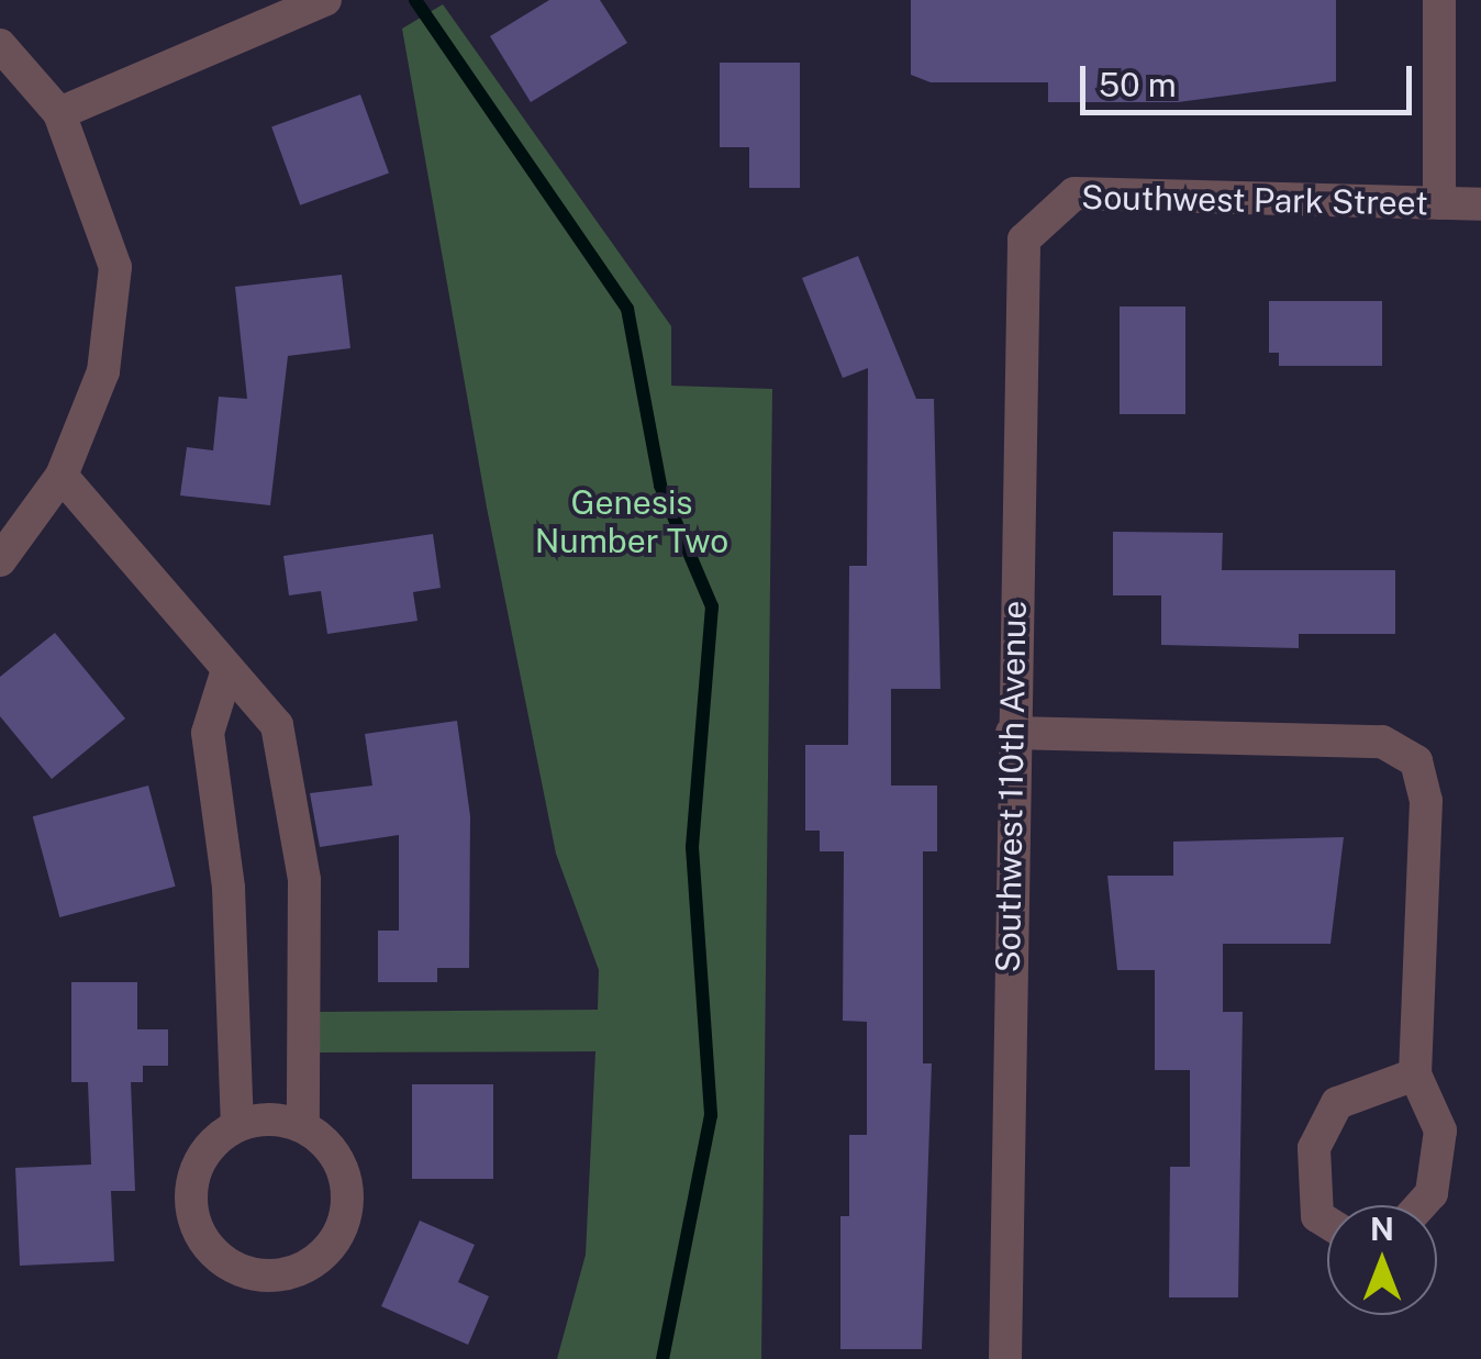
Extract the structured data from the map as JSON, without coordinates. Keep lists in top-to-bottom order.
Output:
{
  "streets": {
    "street": ["Southwest Park Street", "Southwest 110th Avenue"]
  },
  "crossings": [
    ["Southwest Park Street", "Southwest 110th Avenue"]
  ],
  "parks": ["Genesis Number Two"],
  "scale_bar": "50 m",
  "north": "top"
}
